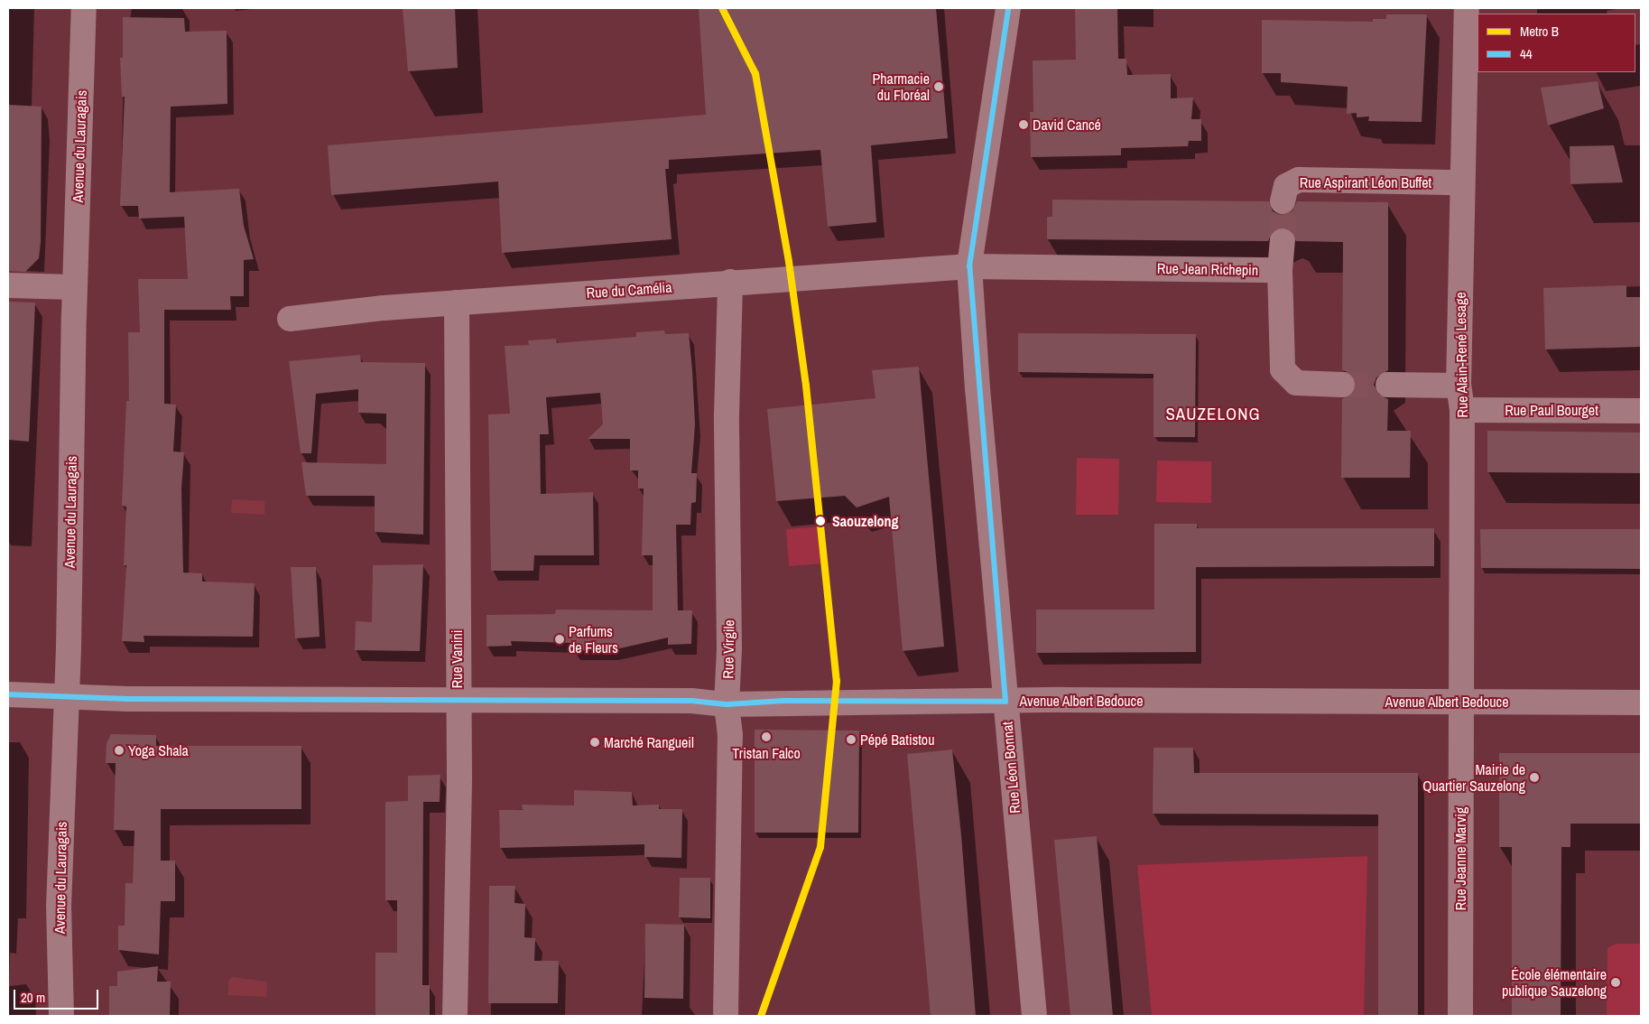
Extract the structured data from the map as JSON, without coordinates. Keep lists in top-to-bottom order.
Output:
{
  "streets": {
    "street": [
      "Avenue du Lauragais",
      "Rue Aspirant Léon Buffet",
      "Rue Jean Richepin",
      "Rue du Camélia",
      "Rue Alain-René Lesage",
      "Rue Paul Bourget",
      "Rue Virgile",
      "Rue Vanini",
      "Avenue Albert Bedouce",
      "Rue Léon Bonnat",
      "Rue Jeanne Marvig"
    ]
  },
  "crossings": [
    ["Avenue du Lauragais", "Avenue Albert Bedouce"],
    ["Rue Aspirant Léon Buffet", "Rue Alain-René Lesage"],
    ["Rue Jean Richepin", "Rue du Camélia"],
    ["Rue Jean Richepin", "Rue Léon Bonnat"],
    ["Rue du Camélia", "Rue Virgile"],
    ["Rue du Camélia", "Rue Vanini"],
    ["Rue du Camélia", "Rue Léon Bonnat"],
    ["Rue Alain-René Lesage", "Rue Paul Bourget"],
    ["Rue Alain-René Lesage", "Avenue Albert Bedouce"],
    ["Rue Alain-René Lesage", "Rue Jeanne Marvig"],
    ["Rue Virgile", "Avenue Albert Bedouce"],
    ["Rue Vanini", "Avenue Albert Bedouce"],
    ["Avenue Albert Bedouce", "Rue Léon Bonnat"],
    ["Avenue Albert Bedouce", "Rue Jeanne Marvig"]
  ],
  "districts": ["SAUZELONG"],
  "places": [
    "Pharmacie du Floréal",
    "David Cancé",
    "Saouzelong",
    "Parfums de Fleurs",
    "Tristan Falco",
    "Pépé Batistou",
    "Marché Rangueil",
    "Yoga Shala",
    "Mairie de Quartier Sauzelong",
    "École élémentaire publique Sauzelong"
  ],
  "lines": ["metro line B", "transit line 44"],
  "legend": ["Metro B", "44"],
  "scale_bar": "20 m"
}
